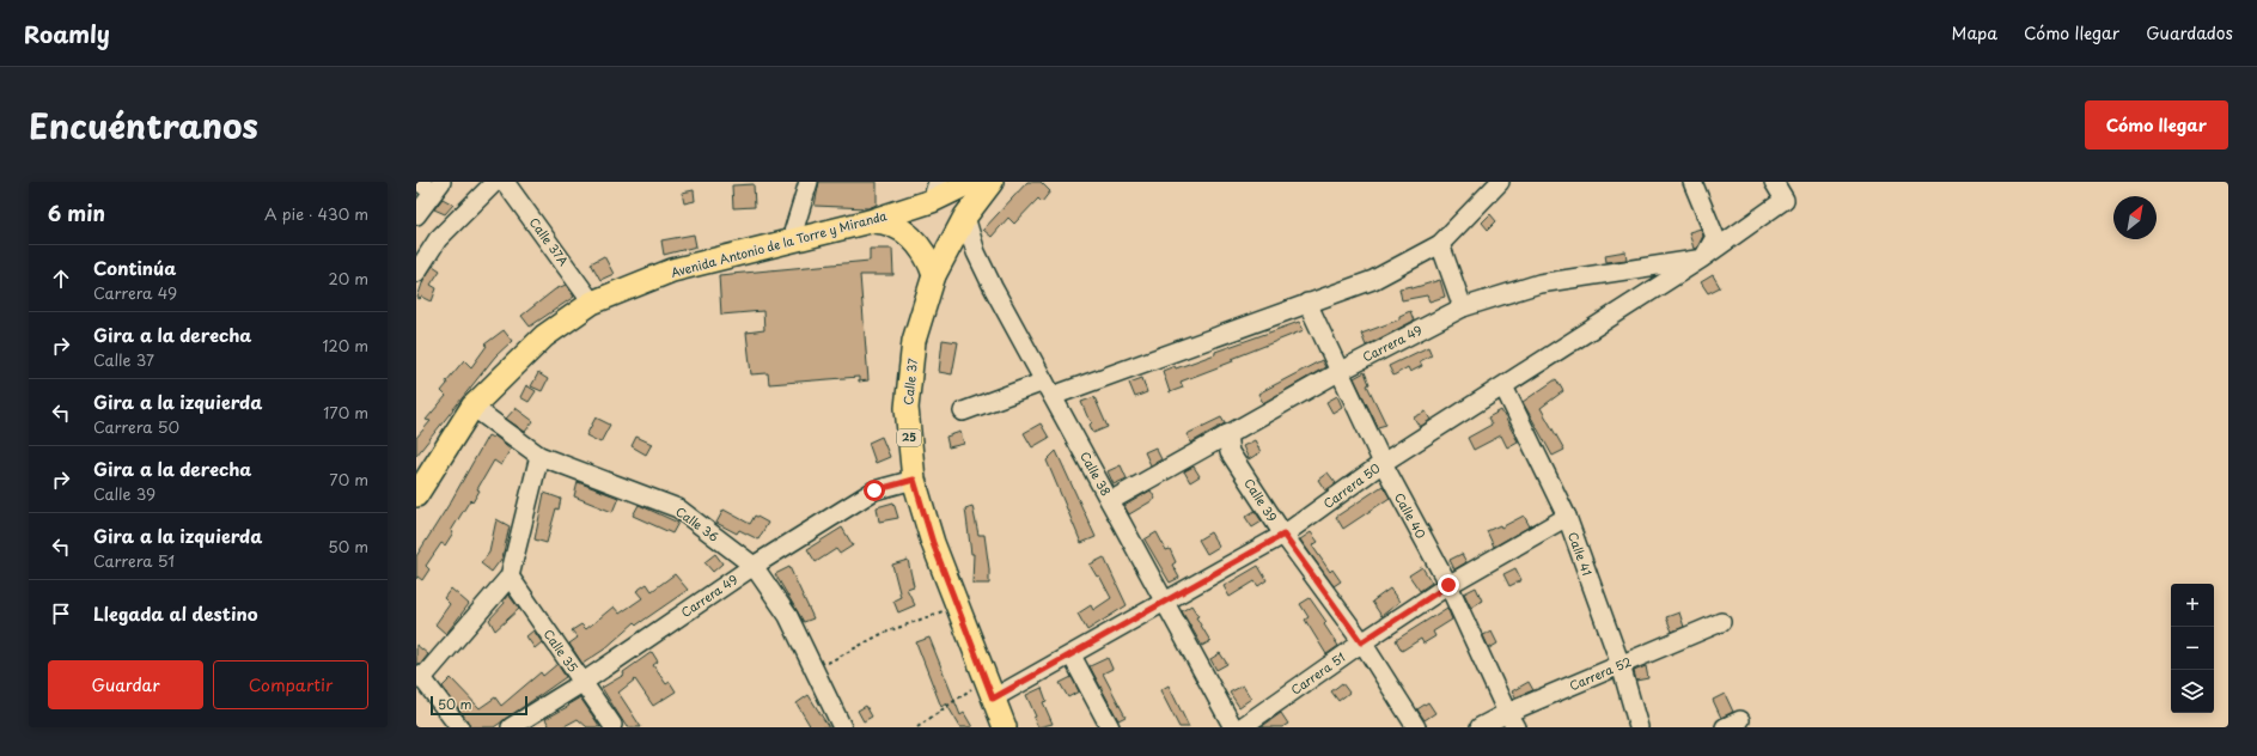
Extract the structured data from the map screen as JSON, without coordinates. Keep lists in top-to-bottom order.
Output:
{
  "streets": {
    "main road": ["Avenida Antonio de la Torre y Miranda", "Calle 37", "25"],
    "street": [
      "Calle 37A",
      "Carrera 49",
      "Calle 38",
      "Carrera 50",
      "Calle 39",
      "Calle 40",
      "Calle 36",
      "Calle 41",
      "Calle 35",
      "Carrera 51",
      "Carrera 52"
    ]
  },
  "crossings": [
    ["Calle 37A", "Avenida Antonio de la Torre y Miranda"],
    ["Avenida Antonio de la Torre y Miranda", "Calle 36"],
    ["Carrera 49", "Calle 37"],
    ["Carrera 49", "Calle 38"],
    ["Carrera 49", "Carrera 50"],
    ["Carrera 49", "Calle 39"],
    ["Carrera 49", "Calle 40"],
    ["Carrera 49", "Calle 36"],
    ["Carrera 49", "Calle 35"],
    ["Calle 37", "Calle 38"],
    ["Calle 37", "Carrera 50"],
    ["Calle 38", "Carrera 50"],
    ["Carrera 50", "Calle 39"],
    ["Carrera 50", "Calle 40"],
    ["Carrera 50", "Calle 41"],
    ["Calle 39", "Carrera 51"],
    ["Calle 40", "Carrera 51"],
    ["Calle 40", "Carrera 52"],
    ["Calle 41", "Carrera 51"],
    ["Calle 41", "Carrera 52"]
  ],
  "scale_bar": "50 m",
  "north": "top right",
  "page": {
    "header": "Roamly",
    "nav": ["Mapa", "Cómo llegar", "Guardados"],
    "title": "Encuéntranos",
    "buttons": [
      "Cómo llegar",
      ["Guardar", "Compartir"]
    ],
    "heading": ["6 min", "A pie · 430 m"],
    "list": [
      ["Continúa", "Carrera 49", "20 m"],
      ["Gira a la derecha", "Calle 37", "120 m"],
      ["Gira a la izquierda", "Carrera 50", "170 m"],
      ["Gira a la derecha", "Calle 39", "70 m"],
      ["Gira a la izquierda", "Carrera 51", "50 m"],
      "Llegada al destino"
    ],
    "map_buttons": ["+", "−"],
    "scale": "50 m"
  }
}
